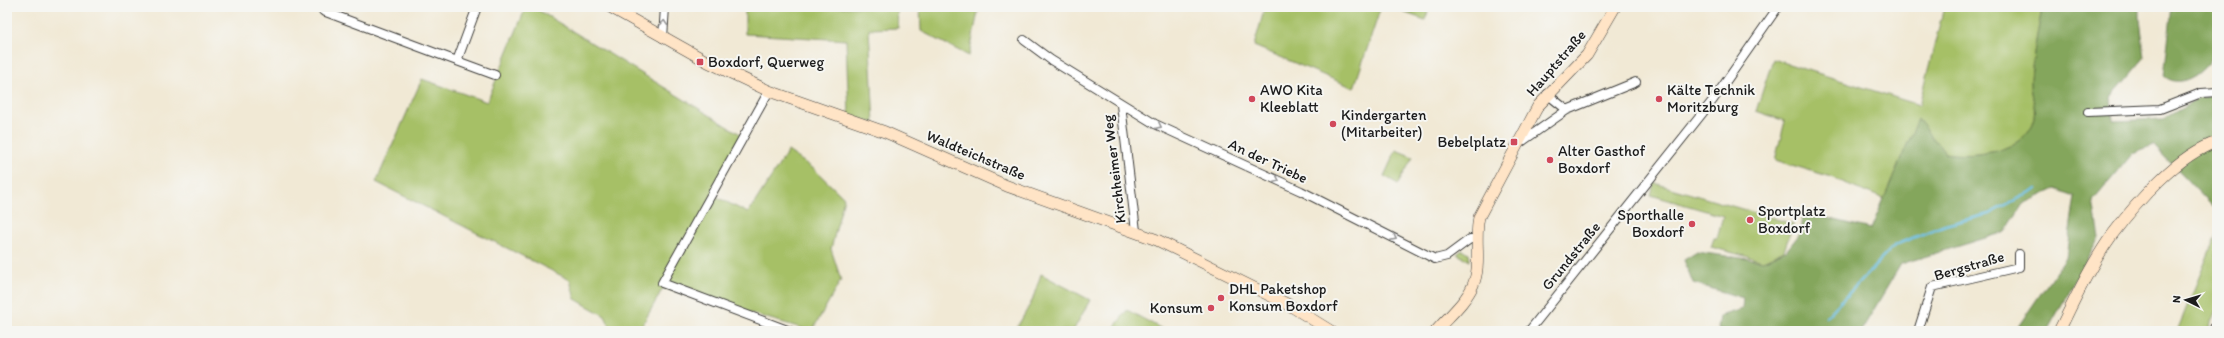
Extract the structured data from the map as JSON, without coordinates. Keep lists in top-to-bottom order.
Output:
{
  "streets": {
    "street": [
      "Hauptstraße",
      "Waldteichstraße",
      "An der Triebe",
      "Kirchheimer Weg",
      "Grundstraße",
      "Bergstraße"
    ]
  },
  "crossings": [
    ["Hauptstraße", "An der Triebe"],
    ["Waldteichstraße", "Kirchheimer Weg"],
    ["An der Triebe", "Kirchheimer Weg"]
  ],
  "one_way": ["An der Triebe"],
  "places": {
    "transit": ["Boxdorf, Querweg", "Bebelplatz"],
    "other": [
      "AWO Kita Kleeblatt",
      "Kälte Technik Moritzburg",
      "Kindergarten (Mitarbeiter)",
      "Alter Gasthof Boxdorf",
      "Sportplatz Boxdorf",
      "Sporthalle Boxdorf",
      "DHL Paketshop Konsum Boxdorf",
      "Konsum"
    ]
  },
  "north": "left"
}
